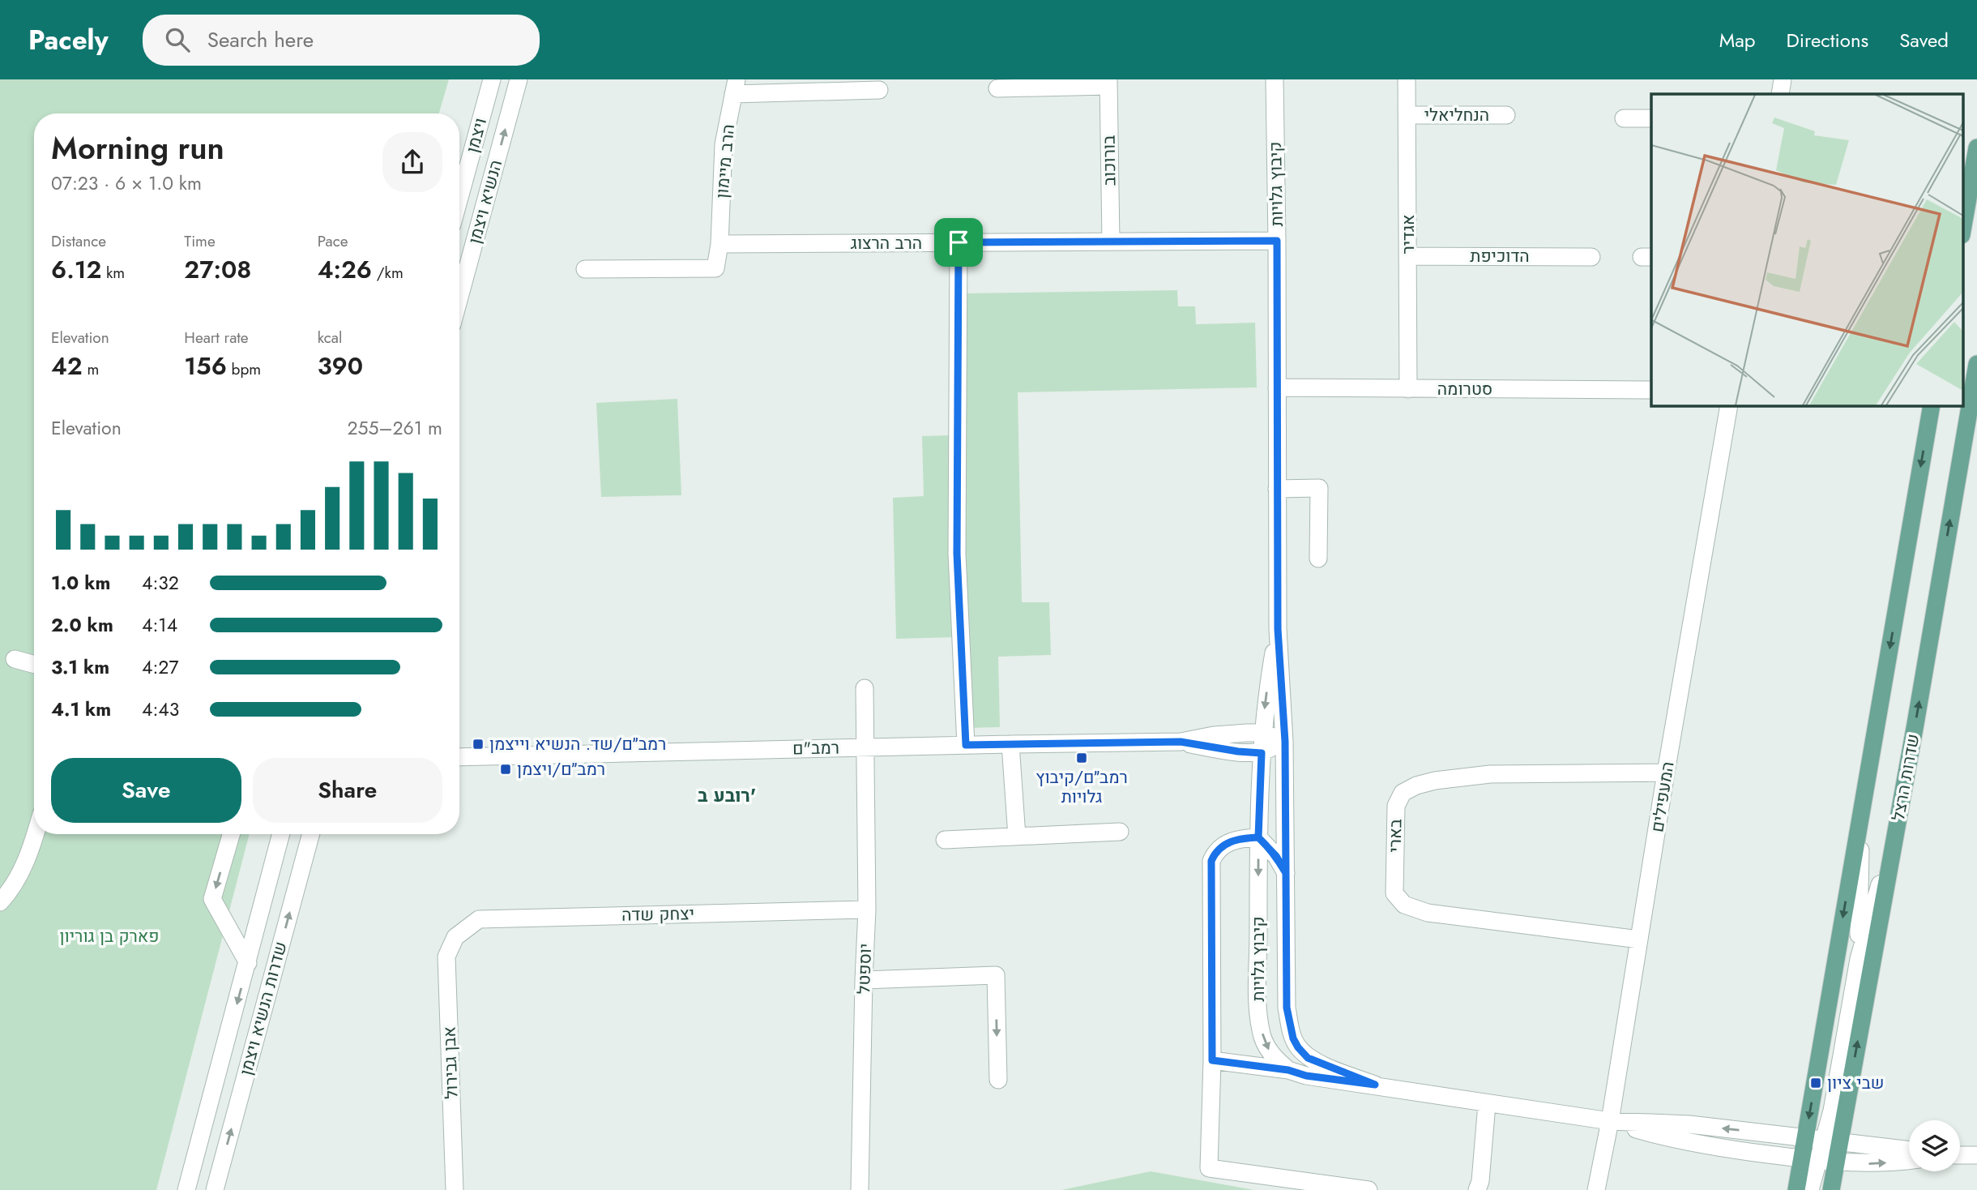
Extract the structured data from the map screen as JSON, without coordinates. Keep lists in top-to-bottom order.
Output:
{
  "streets": {
    "main road": ["שדרות הרצל"],
    "street": [
      "הנחליאלי",
      "ויצמן",
      "בורוכוב",
      "הרב מיימון",
      "קיבוץ גלויות",
      "הנשיא ויצמן",
      "אגדיר",
      "הרב הרצוג",
      "הדוכיפת",
      "סטרומה",
      "רמב\"ם",
      "המעפילים",
      "בארי",
      "יצחק שדה",
      "יוספטל",
      "שדרות הנשיא ויצמן",
      "אבן גבירול"
    ]
  },
  "crossings": [
    ["הנחליאלי", "אגדיר"],
    ["בורוכוב", "הרב הרצוג"],
    ["הרב מיימון", "הרב הרצוג"],
    ["קיבוץ גלויות", "הרב הרצוג"],
    ["קיבוץ גלויות", "סטרומה"],
    ["קיבוץ גלויות", "רמב\"ם"],
    ["אגדיר", "הדוכיפת"],
    ["אגדיר", "סטרומה"],
    ["רמב\"ם", "יוספטל"],
    ["המעפילים", "בארי"],
    ["יצחק שדה", "יוספטל"],
    ["יצחק שדה", "אבן גבירול"]
  ],
  "one_way": ["הנשיא ויצמן"],
  "districts": ["רובע ב'"],
  "parks": ["פארק בן גוריון"],
  "places": {
    "transit": [
      "רמב״ם/שד. הנשיא וייצמן",
      "רמב״ם/קיבוץ גלויות",
      "רמב״ם/ויצמן",
      "שבי ציון"
    ]
  },
  "page": {
    "header": "Pacely",
    "search": "Search here",
    "nav": ["Map", "Directions", "Saved"],
    "heading": ["Morning run", "07:23 · 6 × 1.0 km"],
    "stats": [
      ["Distance", "6.12 km"],
      ["Time", "27:08"],
      ["Pace", "4:26 /km"],
      ["Elevation", "42 m"],
      ["Heart rate", "156 bpm"],
      ["kcal", "390"]
    ],
    "chart": ["Elevation", "255–261 m"],
    "list": [
      {
        "name": "1.0 km",
        "note": "4:32"
      },
      {
        "name": "2.0 km",
        "note": "4:14"
      },
      {
        "name": "3.1 km",
        "note": "4:27"
      },
      {
        "name": "4.1 km",
        "note": "4:43"
      }
    ],
    "buttons": ["Save", "Share"]
  }
}
